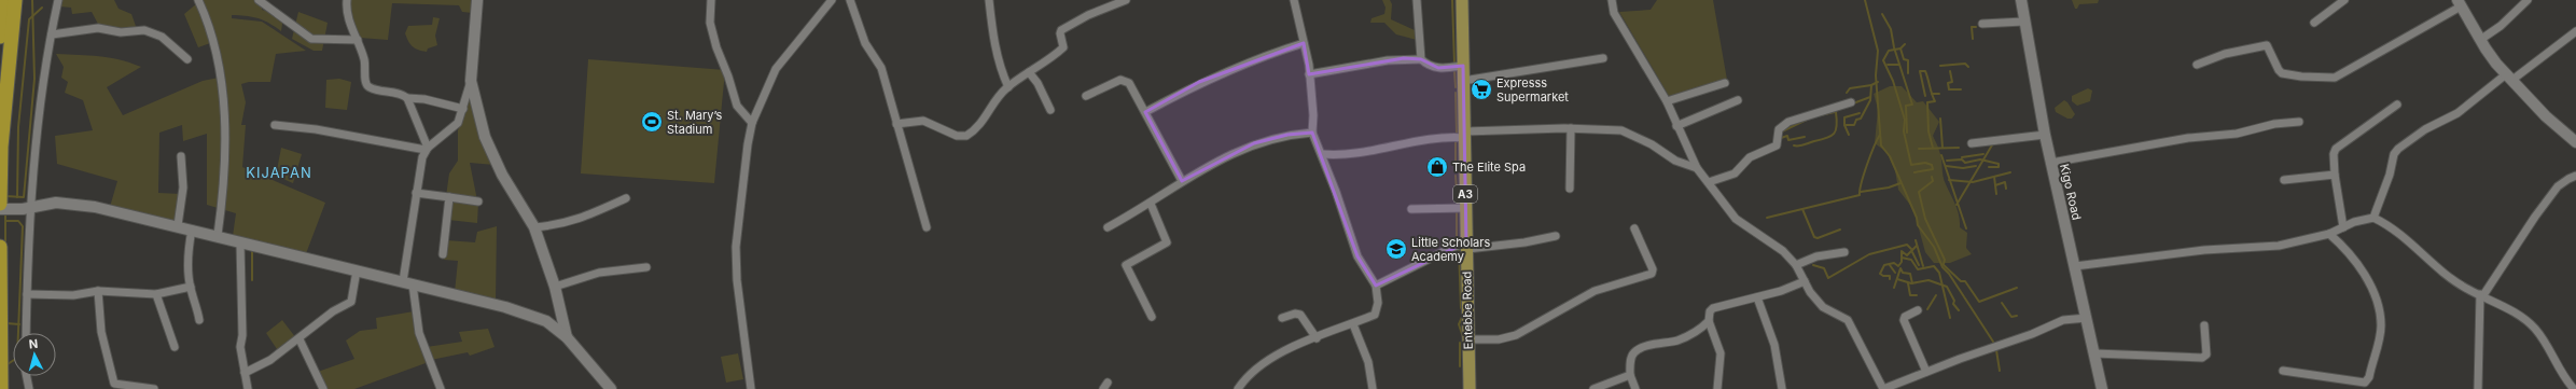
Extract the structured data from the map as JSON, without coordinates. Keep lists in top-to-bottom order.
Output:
{
  "streets": {
    "main road": ["A3", "Entebbe Road"],
    "street": ["Kigo Road"]
  },
  "districts": ["KIJAPAN"],
  "places": {
    "supermarket": ["Expresss Supermarket"],
    "sports": ["St. Mary’s Stadium"],
    "shop": ["The Elite Spa"],
    "school or university": ["Little Scholars Academy"]
  },
  "north": "top"
}
